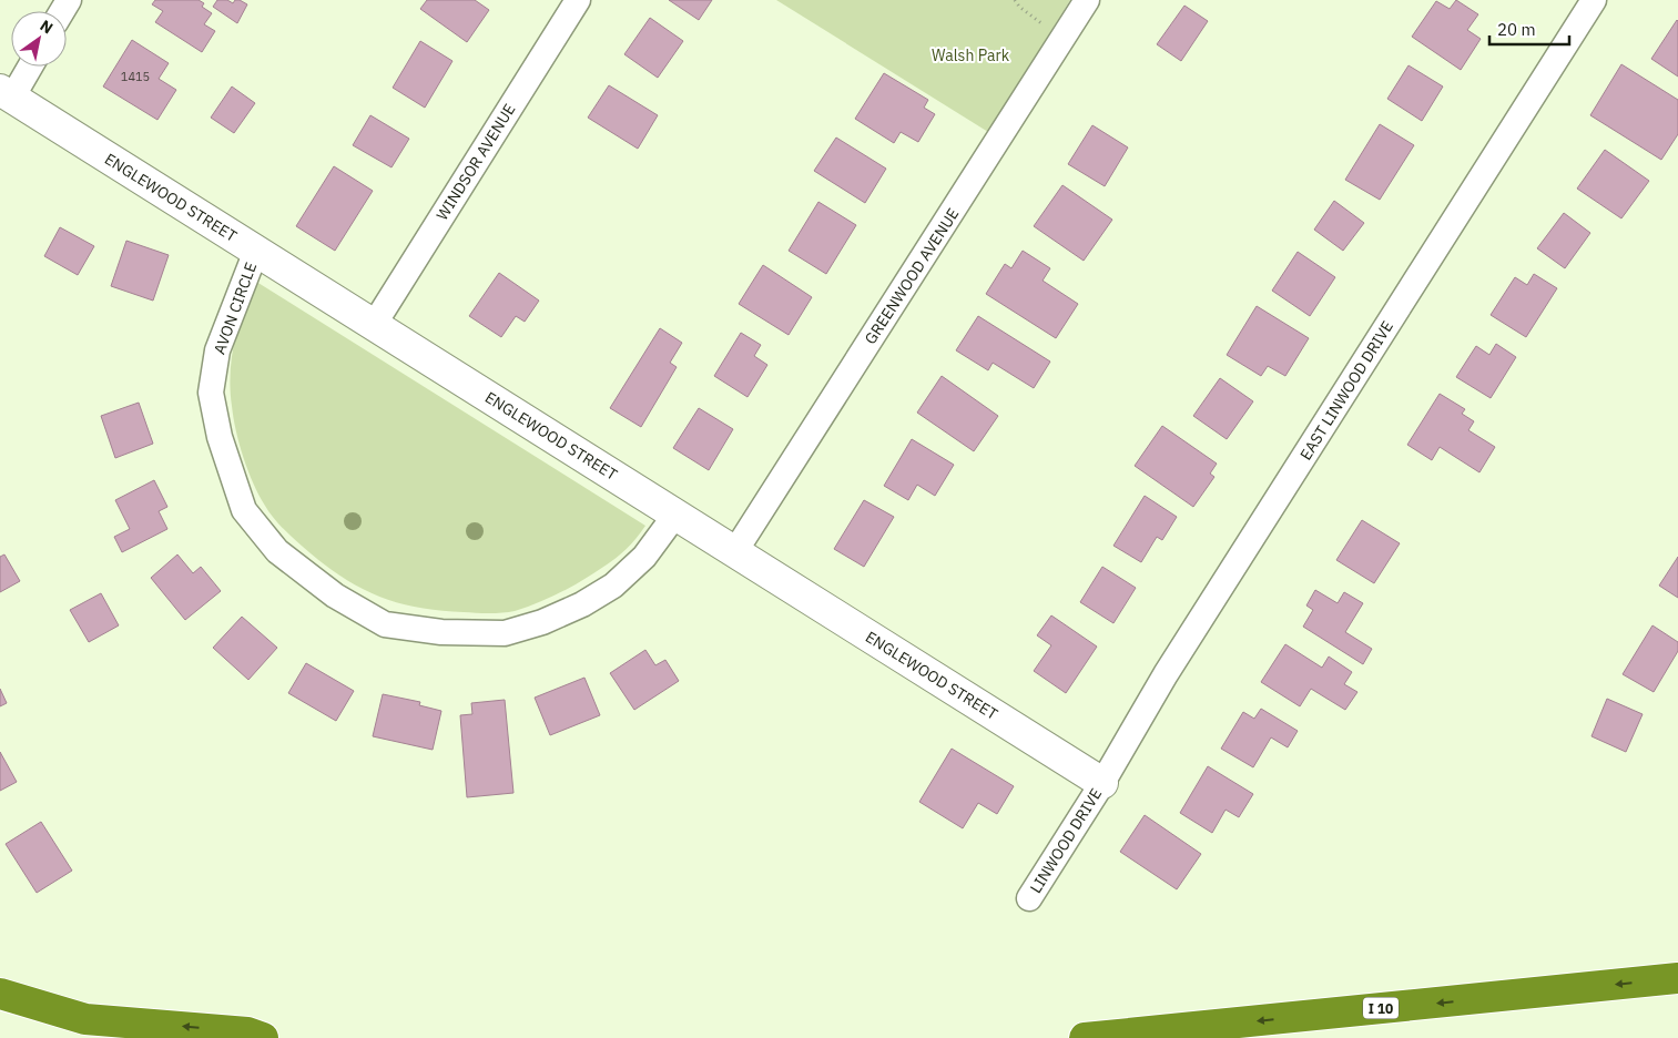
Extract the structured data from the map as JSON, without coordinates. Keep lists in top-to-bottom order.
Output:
{
  "streets": {
    "highway": ["I 10"],
    "street": [
      "WINDSOR AVENUE",
      "ENGLEWOOD STREET",
      "GREENWOOD AVENUE",
      "AVON CIRCLE",
      "EAST LINWOOD DRIVE",
      "LINWOOD DRIVE"
    ]
  },
  "crossings": [
    ["WINDSOR AVENUE", "ENGLEWOOD STREET"],
    ["ENGLEWOOD STREET", "GREENWOOD AVENUE"],
    ["ENGLEWOOD STREET", "AVON CIRCLE"],
    ["ENGLEWOOD STREET", "EAST LINWOOD DRIVE"],
    ["ENGLEWOOD STREET", "LINWOOD DRIVE"],
    ["EAST LINWOOD DRIVE", "LINWOOD DRIVE"]
  ],
  "parks": ["Walsh Park"],
  "house_numbers": ["1415"],
  "scale_bar": "20 m",
  "north": "top right"
}
